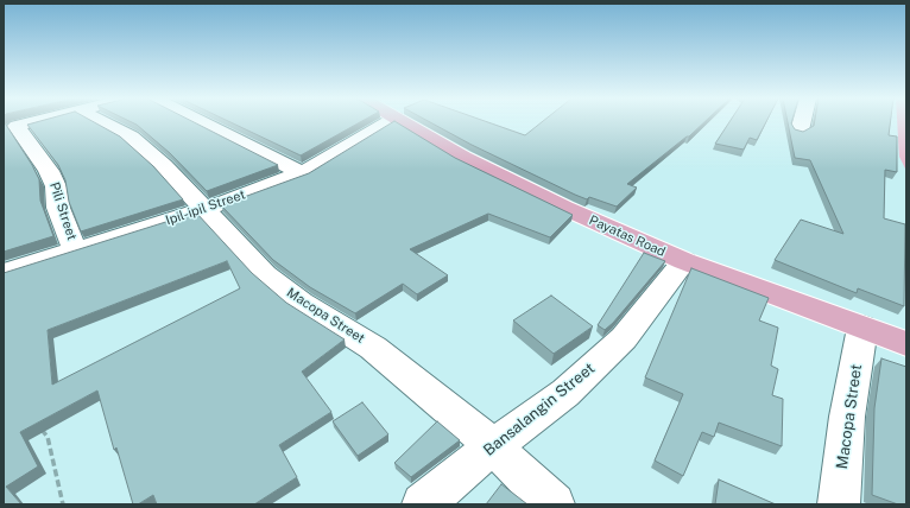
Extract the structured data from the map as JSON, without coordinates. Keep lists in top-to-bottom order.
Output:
{
  "streets": {
    "main road": ["Payatas Road"],
    "street": [
      "Ipil-ipil Street",
      "Pili Street",
      "Macopa Street",
      "Bansalangin Street"
    ]
  },
  "crossings": [
    ["Ipil-ipil Street", "Pili Street"],
    ["Ipil-ipil Street", "Macopa Street"],
    ["Payatas Road", "Macopa Street"],
    ["Payatas Road", "Bansalangin Street"],
    ["Macopa Street", "Bansalangin Street"]
  ]
}
